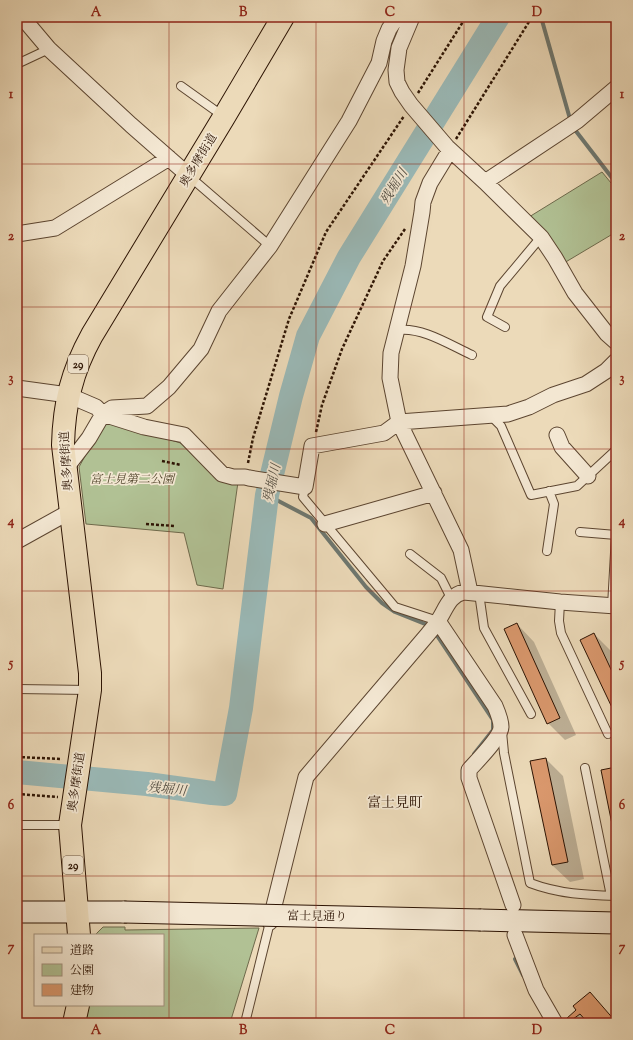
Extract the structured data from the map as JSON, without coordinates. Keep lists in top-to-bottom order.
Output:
{
  "streets": {
    "main road": ["奥多摩街道", "29"],
    "street": ["富士見通り"]
  },
  "crossings": [
    ["奥多摩街道", "富士見通り"]
  ],
  "districts": ["富士見町"],
  "water": ["残堀川"],
  "parks": ["富士見第二公園"],
  "legend": ["道路", "公園", "建物"],
  "grid": {
    "columns": [
      "A",
      "B",
      "C",
      "D"
    ],
    "rows": [
      "1",
      "2",
      "3",
      "4",
      "5",
      "6",
      "7"
    ]
  }
}
